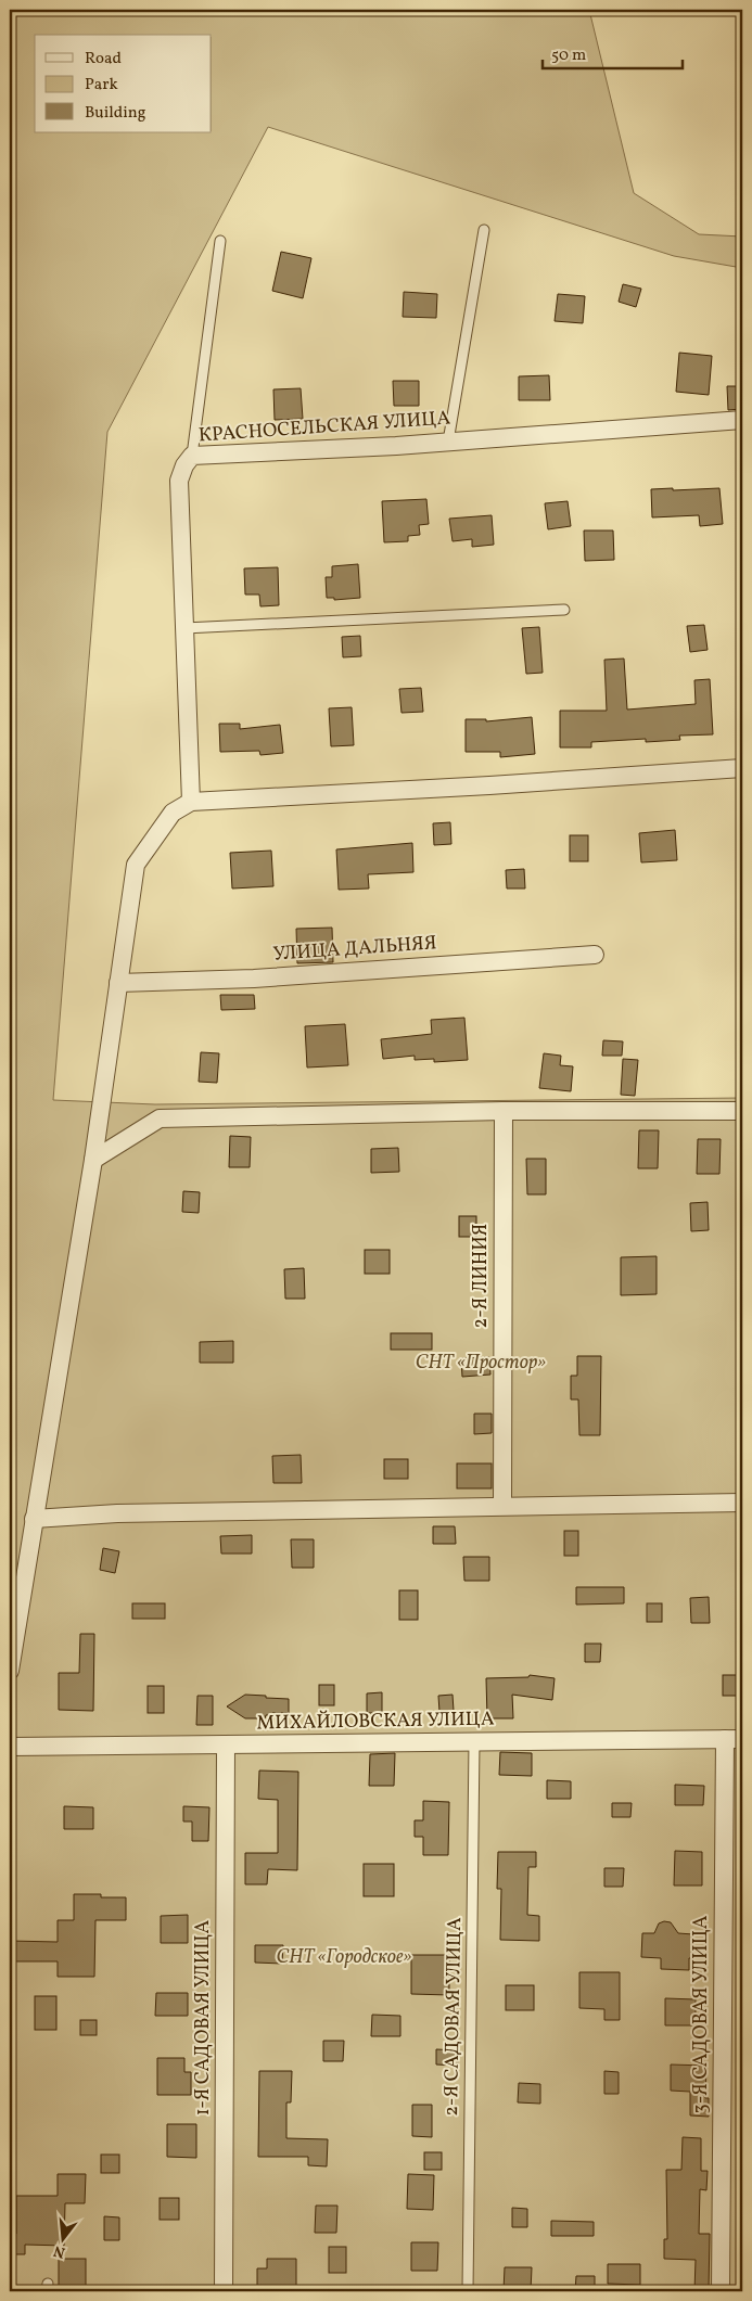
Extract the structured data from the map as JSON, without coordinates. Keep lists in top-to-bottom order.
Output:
{
  "streets": {
    "street": [
      "КРАСНОСЕЛЬСКАЯ УЛИЦА",
      "УЛИЦА ДАЛЬНЯЯ",
      "2-Я ЛИНИЯ",
      "МИХАЙЛОВСКАЯ УЛИЦА",
      "3-Я САДОВАЯ УЛИЦА",
      "1-Я САДОВАЯ УЛИЦА"
    ],
    "lane": ["2-Я САДОВАЯ УЛИЦА"]
  },
  "crossings": [
    ["МИХАЙЛОВСКАЯ УЛИЦА", "3-Я САДОВАЯ УЛИЦА"],
    ["МИХАЙЛОВСКАЯ УЛИЦА", "2-Я САДОВАЯ УЛИЦА"],
    ["МИХАЙЛОВСКАЯ УЛИЦА", "1-Я САДОВАЯ УЛИЦА"]
  ],
  "parks": ["СНТ «Простор»", "СНТ «Городское»"],
  "legend": ["Road", "Park", "Building"],
  "scale_bar": "50 m",
  "north": "bottom"
}
